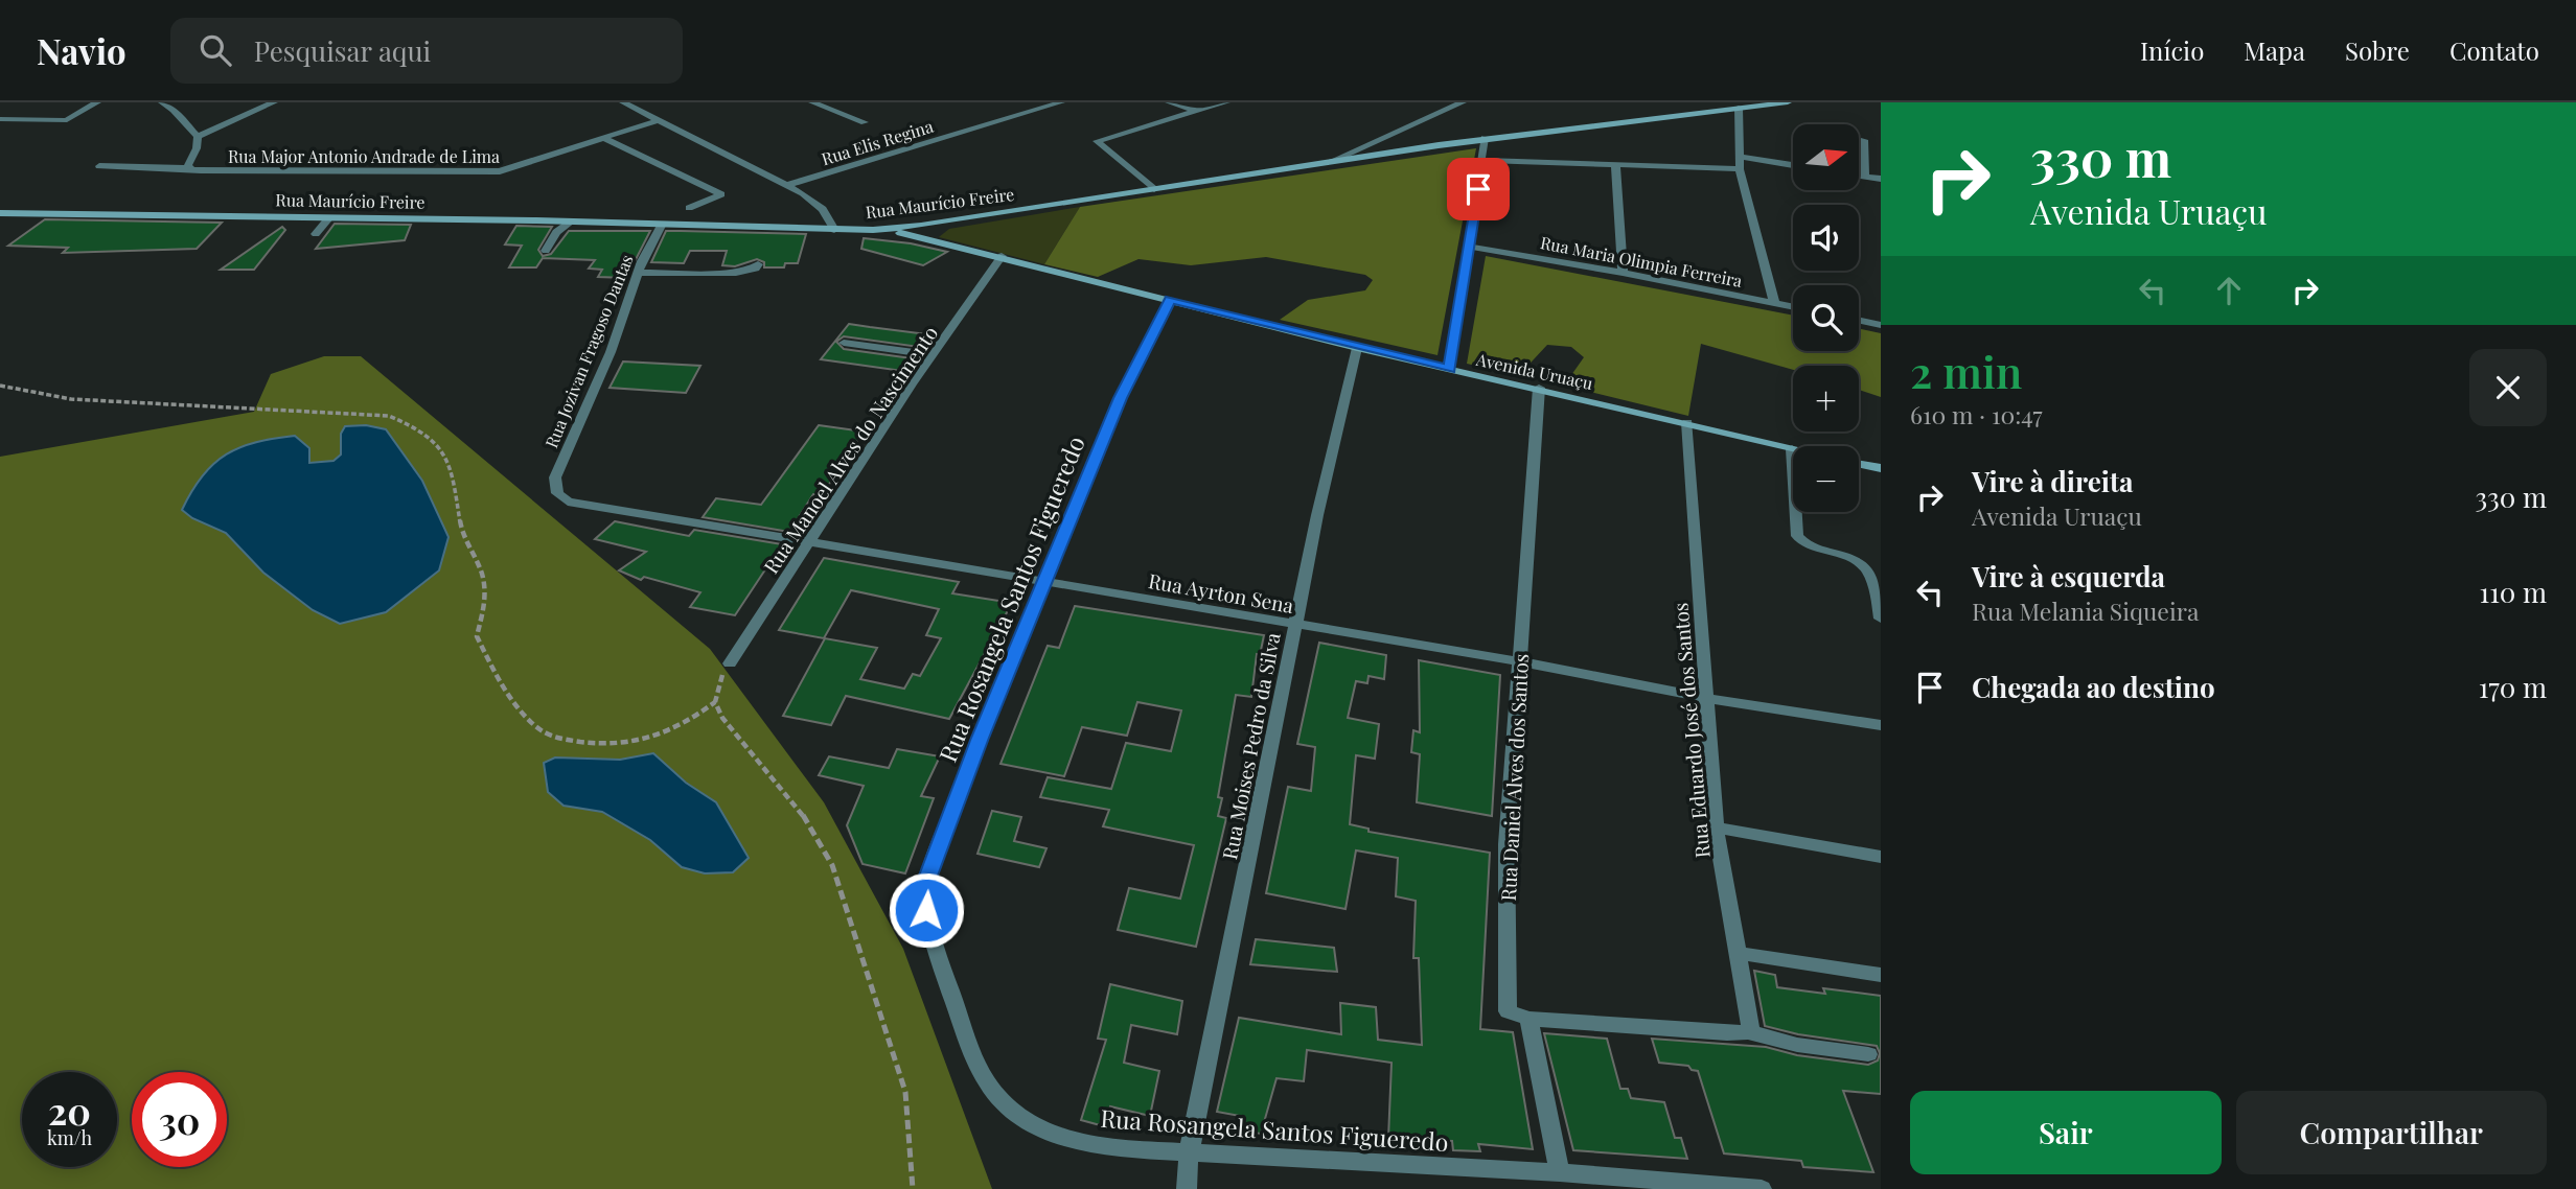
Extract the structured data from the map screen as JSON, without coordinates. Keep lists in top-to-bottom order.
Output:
{
  "streets": {
    "street": [
      "Rua Elis Regina",
      "Rua Major Antonio Andrade de Lima",
      "Rua Maurício Freire",
      "Rua Maria Olimpia Ferreira",
      "Rua Jozivan Fragoso Dantas",
      "Avenida Uruaçu",
      "Rua Manoel Alves do Nascimento",
      "Rua Ayrton Sena",
      "Rua Rosangela Santos Figueredo",
      "Rua Eduardo José dos Santos",
      "Rua Moises Pedro da Silva",
      "Rua Daniel Alves dos Santos"
    ]
  },
  "crossings": [
    ["Rua Maurício Freire", "Rua Jozivan Fragoso Dantas"],
    ["Rua Maurício Freire", "Avenida Uruaçu"],
    ["Rua Jozivan Fragoso Dantas", "Rua Ayrton Sena"],
    ["Avenida Uruaçu", "Rua Manoel Alves do Nascimento"],
    ["Avenida Uruaçu", "Rua Rosangela Santos Figueredo"],
    ["Avenida Uruaçu", "Rua Eduardo José dos Santos"],
    ["Avenida Uruaçu", "Rua Moises Pedro da Silva"],
    ["Avenida Uruaçu", "Rua Daniel Alves dos Santos"],
    ["Rua Manoel Alves do Nascimento", "Rua Ayrton Sena"],
    ["Rua Ayrton Sena", "Rua Rosangela Santos Figueredo"],
    ["Rua Ayrton Sena", "Rua Eduardo José dos Santos"],
    ["Rua Ayrton Sena", "Rua Moises Pedro da Silva"],
    ["Rua Ayrton Sena", "Rua Daniel Alves dos Santos"],
    ["Rua Rosangela Santos Figueredo", "Rua Moises Pedro da Silva"]
  ],
  "north": "right",
  "page": {
    "header": "Navio",
    "search": "Pesquisar aqui",
    "nav": [
      "Início",
      "Mapa",
      "Sobre",
      "Contato"
    ],
    "turn": ["330 m", "Avenida Uruaçu"],
    "map_buttons": ["+", "−"],
    "heading": ["2 min", "610 m · 10:47"],
    "list": [
      {
        "name": "Vire à direita",
        "note": "Avenida Uruaçu",
        "value": "330 m"
      },
      {
        "name": "Vire à esquerda",
        "note": "Rua Melania Siqueira",
        "value": "110 m"
      },
      {
        "name": "Chegada ao destino",
        "value": "170 m"
      }
    ],
    "speed": "20 km/h",
    "limit": "30",
    "buttons": ["Sair", "Compartilhar"]
  }
}
